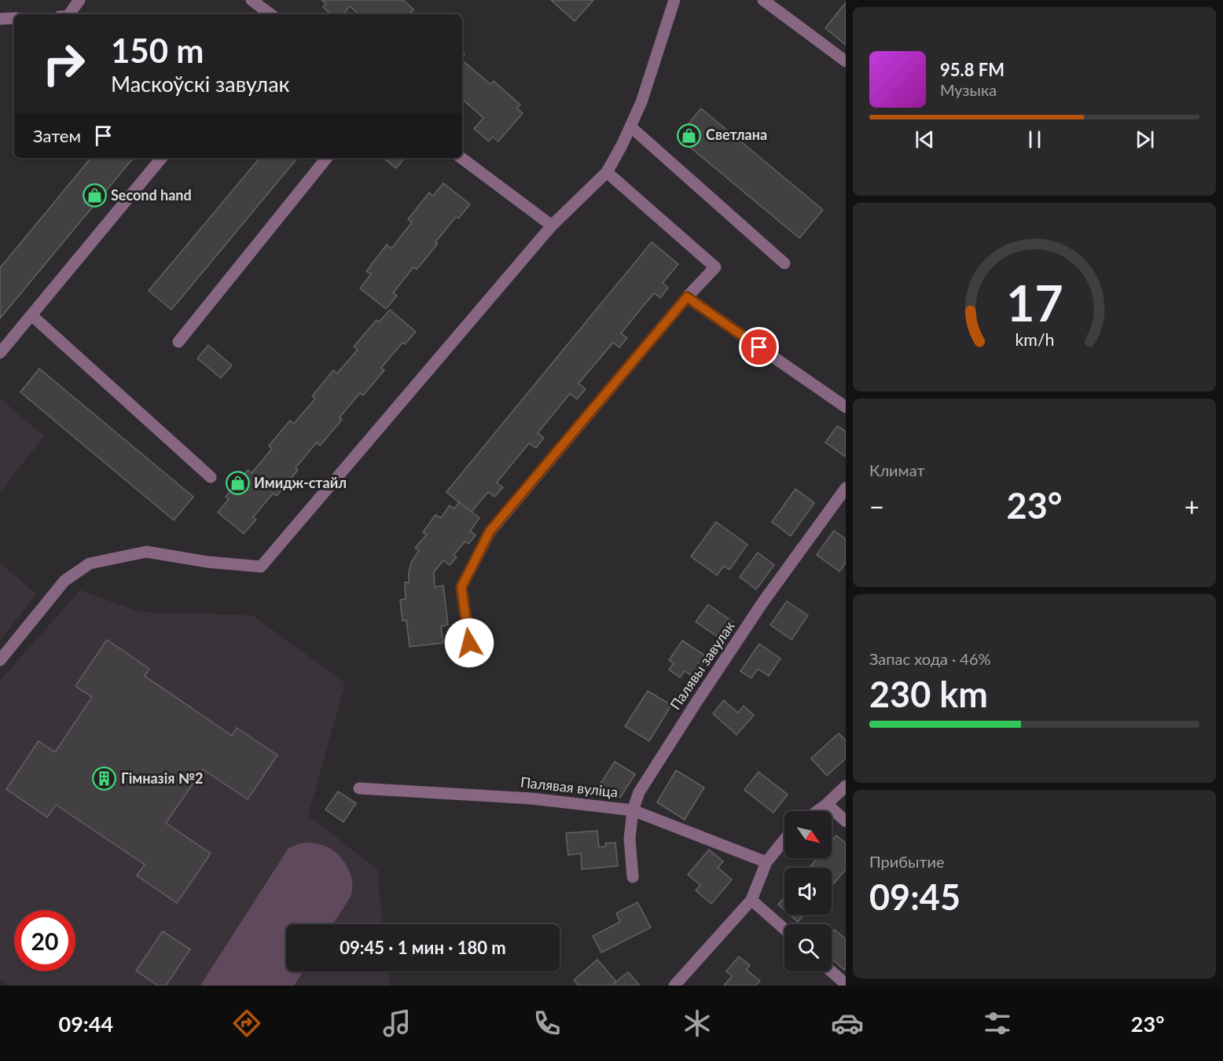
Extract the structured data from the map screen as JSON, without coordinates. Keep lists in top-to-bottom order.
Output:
{
  "streets": {
    "street": ["Палявы завулак", "Палявая вуліца"]
  },
  "crossings": [
    ["Палявы завулак", "Палявая вуліца"]
  ],
  "places": {
    "shop": ["Светлана", "Second hand", "Имидж-стайл"],
    "building": ["Гімназія №2"]
  },
  "north": "bottom right",
  "page": {
    "turn": ["150 m", "Маскоўскі завулак"],
    "song": ["95.8 FM", "Музыка"],
    "then": "Затем",
    "tile": [
      "Климат",
      ["Запас хода · 46%", "230 km"],
      ["Прибытие", "09:45"]
    ],
    "heat": ["−", "23°", "+"],
    "limit": "20",
    "trip": "09:45 · 1 мин · 180 m",
    "tabs": ["09:44", "23°"],
    "gauge": ["17", "km/h"]
  }
}
